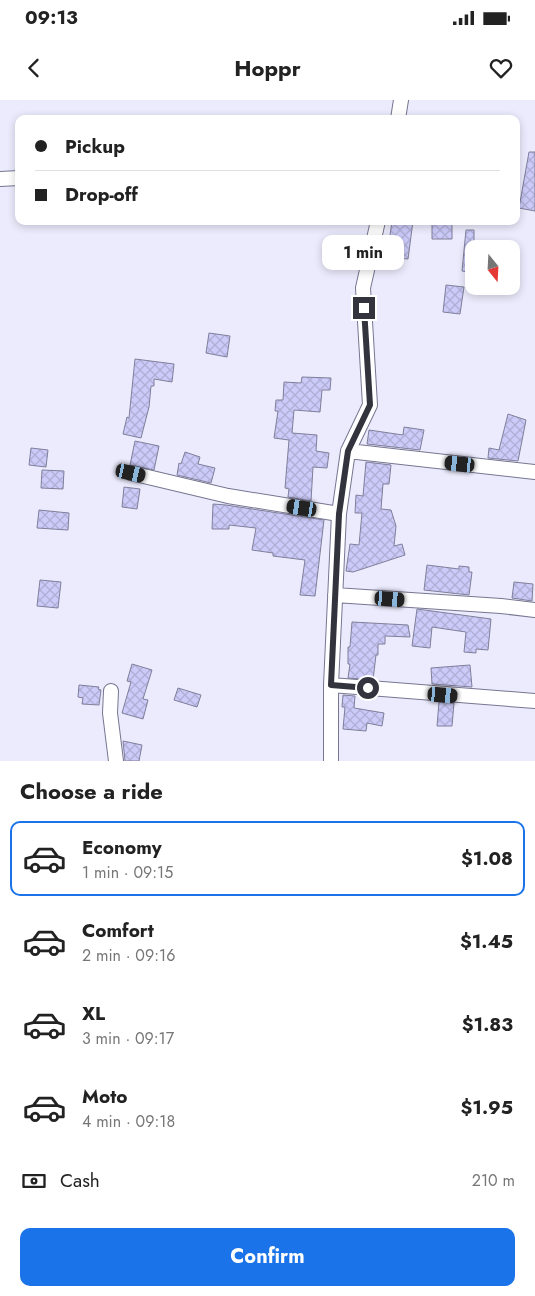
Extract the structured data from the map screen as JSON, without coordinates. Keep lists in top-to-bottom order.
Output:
{
  "north": "bottom",
  "page": {
    "status": "09:13",
    "header": "Hoppr",
    "banner": ["Pickup", "Drop-off"],
    "bubble": "1 min",
    "heading": "Choose a ride",
    "list": [
      {
        "name": "Economy",
        "note": "1 min · 09:15",
        "value": "$1.08"
      },
      {
        "name": "Comfort",
        "note": "2 min · 09:16",
        "value": "$1.45"
      },
      {
        "name": "XL",
        "note": "3 min · 09:17",
        "value": "$1.83"
      },
      {
        "name": "Moto",
        "note": "4 min · 09:18",
        "value": "$1.95"
      }
    ],
    "pay": ["Cash", "210 m"],
    "buttons": "Confirm"
  }
}
